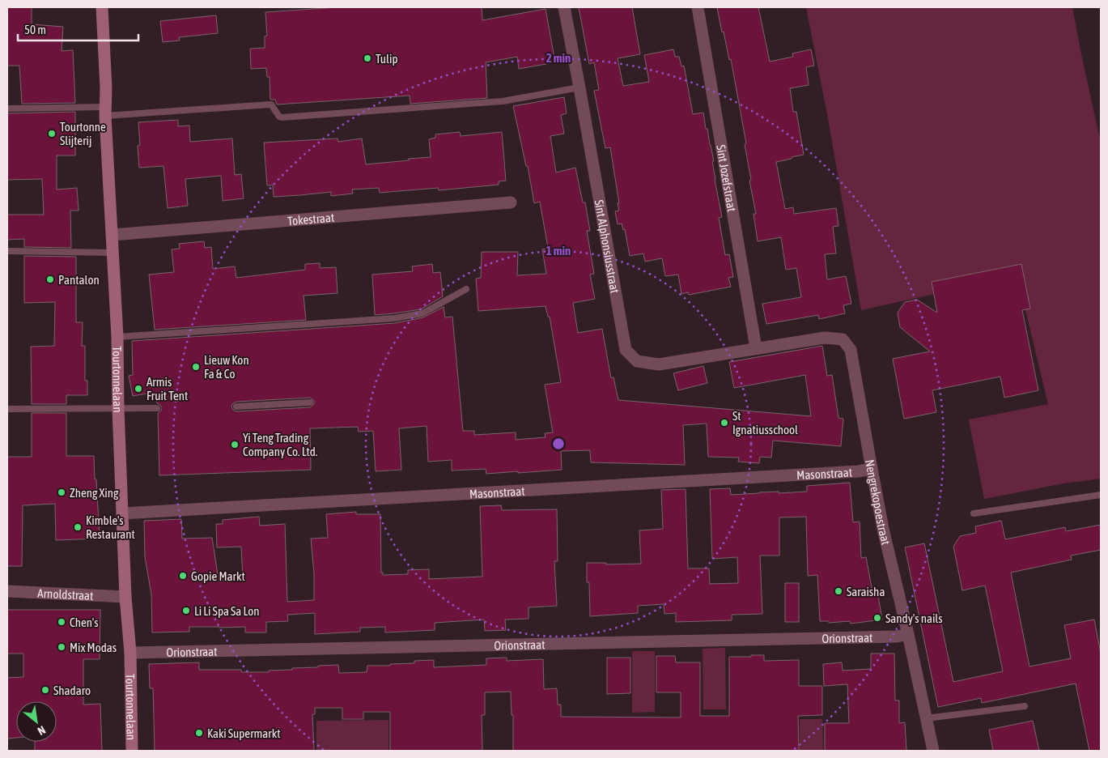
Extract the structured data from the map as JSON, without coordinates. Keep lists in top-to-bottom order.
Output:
{
  "streets": {
    "street": [
      "Sint Jozefstraat",
      "Tokestraat",
      "Sint Alphonsiusstraat",
      "Tourtonnelaan",
      "Masonstraat",
      "Nengrekopoestraat",
      "Arnoldstraat",
      "Orionstraat"
    ]
  },
  "crossings": [
    ["Sint Jozefstraat", "Sint Alphonsiusstraat"],
    ["Sint Jozefstraat", "Nengrekopoestraat"],
    ["Tokestraat", "Tourtonnelaan"],
    ["Sint Alphonsiusstraat", "Nengrekopoestraat"],
    ["Tourtonnelaan", "Masonstraat"],
    ["Tourtonnelaan", "Arnoldstraat"],
    ["Tourtonnelaan", "Orionstraat"],
    ["Masonstraat", "Nengrekopoestraat"],
    ["Nengrekopoestraat", "Orionstraat"]
  ],
  "places": [
    "Tulip",
    "Tourtonne Slijterij",
    "Pantalon",
    "Lieuw Kon Fa & Co",
    "Armis Fruit Tent",
    "St Ignatiusschool",
    "Yi Teng Trading Company Co. Ltd.",
    "Zheng Xing",
    "Kimble's Restaurant",
    "Gopie Markt",
    "Saraisha",
    "Li Li Spa Sa Lon",
    "Sandy's nails",
    "Chen's",
    "Mix Modas",
    "Shadaro",
    "Kaki Supermarkt"
  ],
  "scale_bar": "50 m",
  "north": "bottom right",
  "rings": ["2 min", "1 min"]
}
